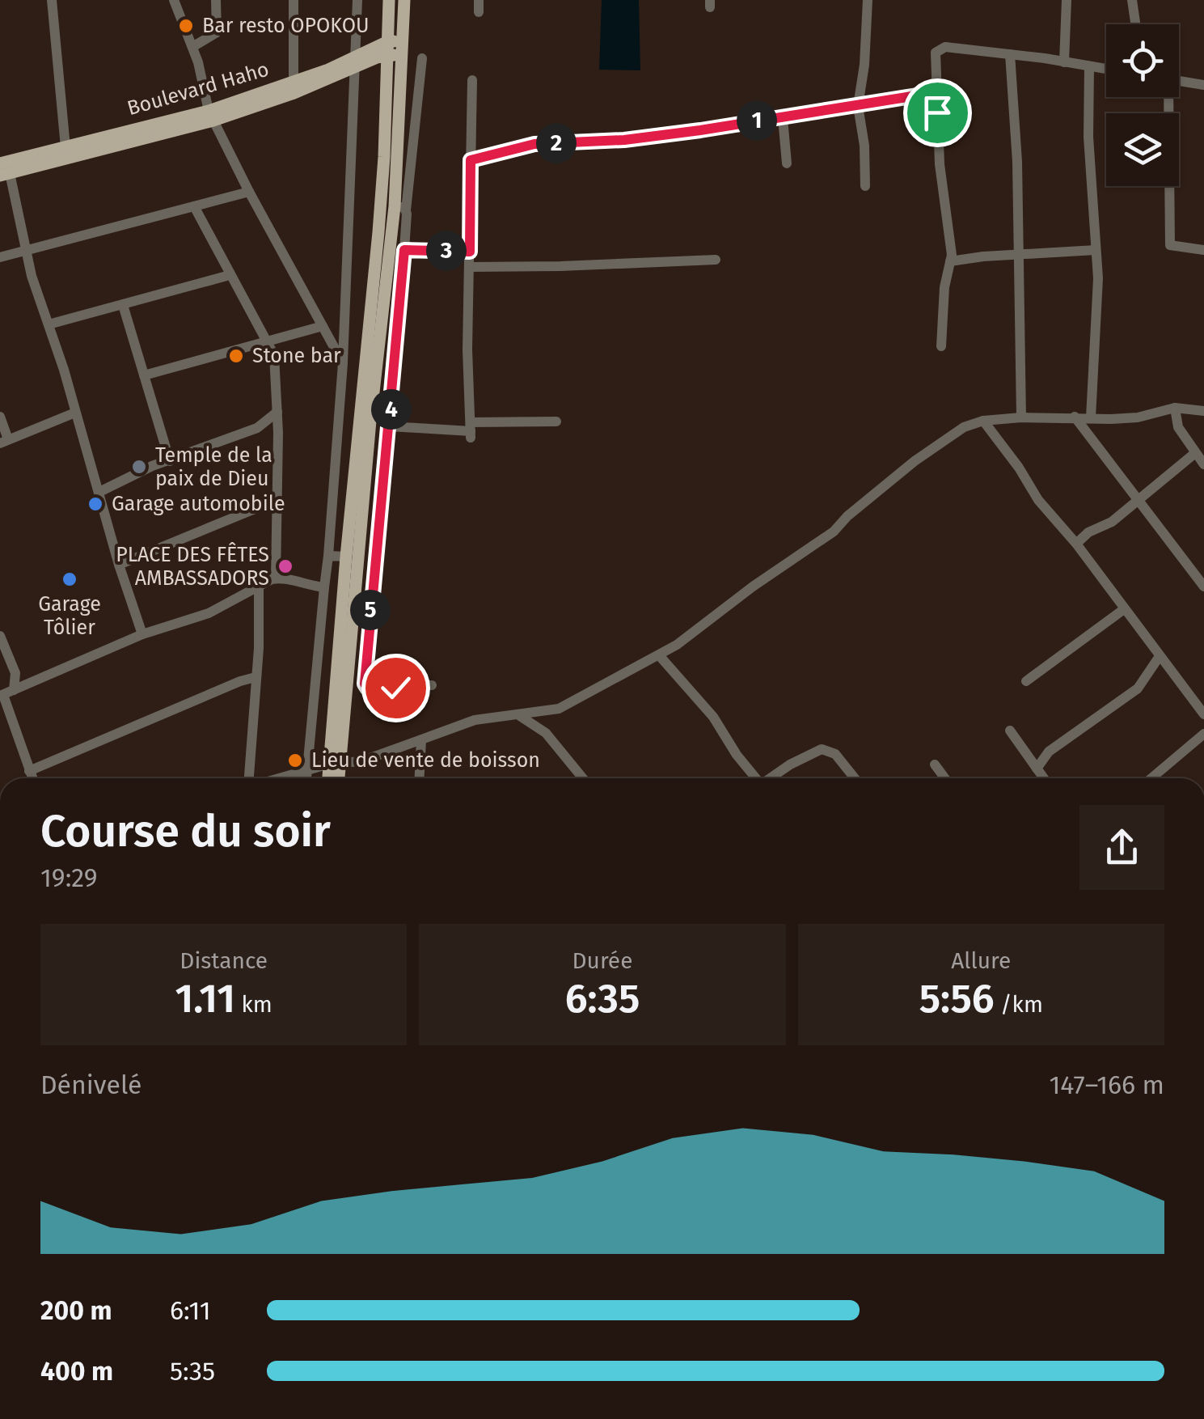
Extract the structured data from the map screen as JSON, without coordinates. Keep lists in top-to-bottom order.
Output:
{
  "streets": {
    "main road": ["Boulevard Haho"]
  },
  "places": [
    "Bar resto OPOKOU",
    "Stone bar",
    "Temple de la paix de Dieu",
    "Garage automobile",
    "PLACE DES FÊTES AMBASSADORS",
    "Garage Tôlier",
    "Lieu de vente de boisson"
  ],
  "page": {
    "pins": [
      "1",
      "2",
      "3",
      "4",
      "5"
    ],
    "heading": ["Course du soir", "19:29"],
    "stats": [
      ["Distance", "1.11 km"],
      ["Durée", "6:35"],
      ["Allure", "5:56 /km"]
    ],
    "chart": ["Dénivelé", "147–166 m"],
    "list": [
      {
        "name": "200 m",
        "note": "6:11"
      },
      {
        "name": "400 m",
        "note": "5:35"
      }
    ]
  }
}
